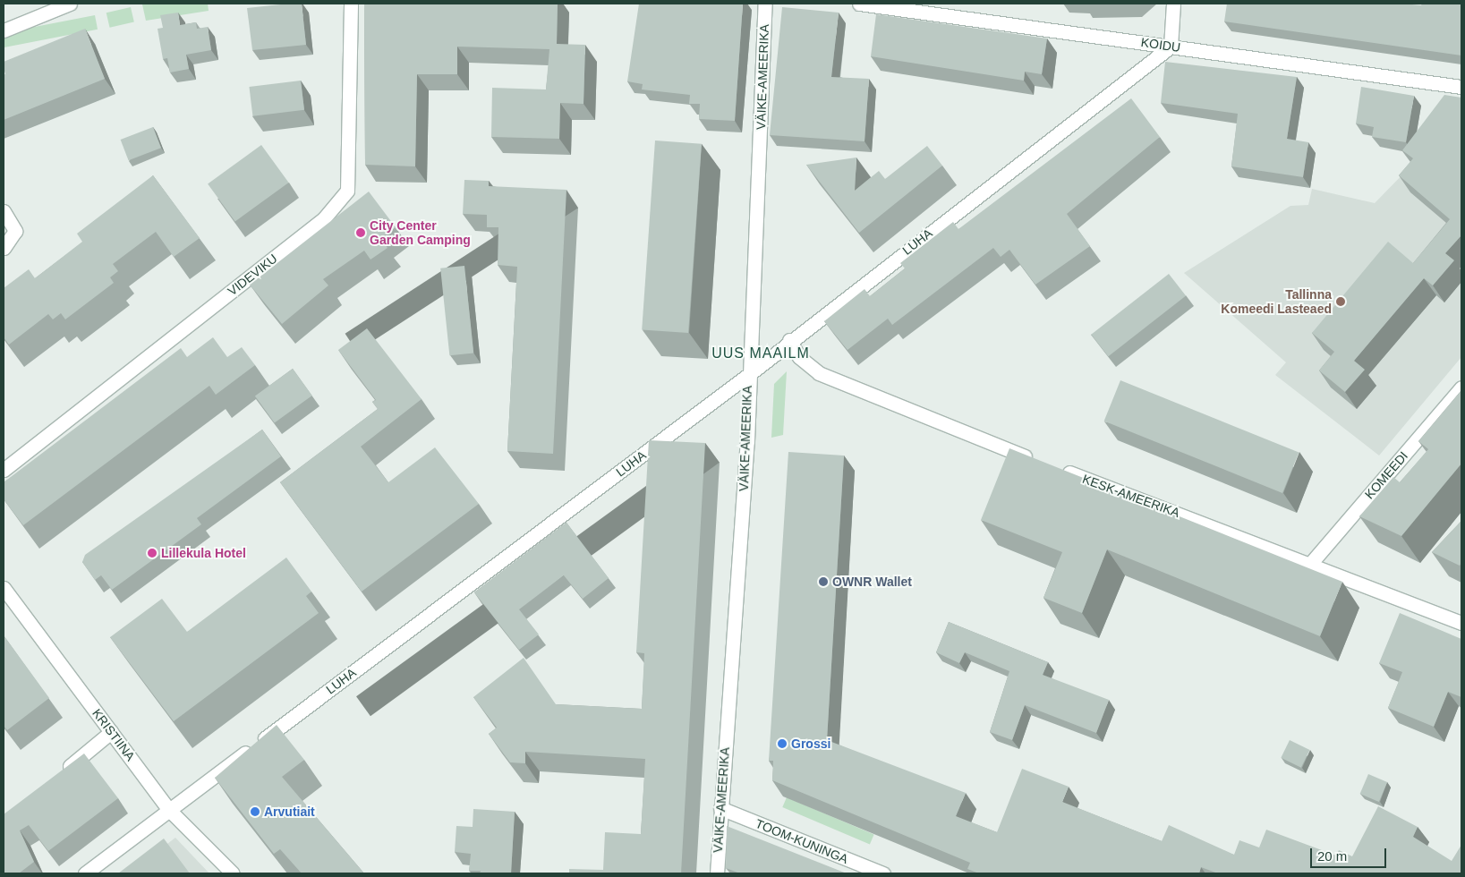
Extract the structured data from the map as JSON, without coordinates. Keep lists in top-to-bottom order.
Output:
{
  "streets": {
    "street": [
      "KOIDU",
      "VÄIKE-AMEERIKA",
      "LUHA",
      "VIDEVIKU",
      "KOMEEDI",
      "KESK-AMEERIKA",
      "KRISTIINA",
      "TOOM-KUNINGA"
    ]
  },
  "crossings": [
    ["KOIDU", "LUHA"],
    ["VÄIKE-AMEERIKA", "LUHA"],
    ["VÄIKE-AMEERIKA", "TOOM-KUNINGA"],
    ["LUHA", "KRISTIINA"],
    ["KOMEEDI", "KESK-AMEERIKA"]
  ],
  "districts": ["UUS MAAILM"],
  "places": [
    "City Center Garden Camping",
    "Tallinna Komeedi Lasteaed",
    "Lillekula Hotel",
    "OWNR Wallet",
    "Grossi",
    "Arvutiait"
  ],
  "scale_bar": "20 m"
}
